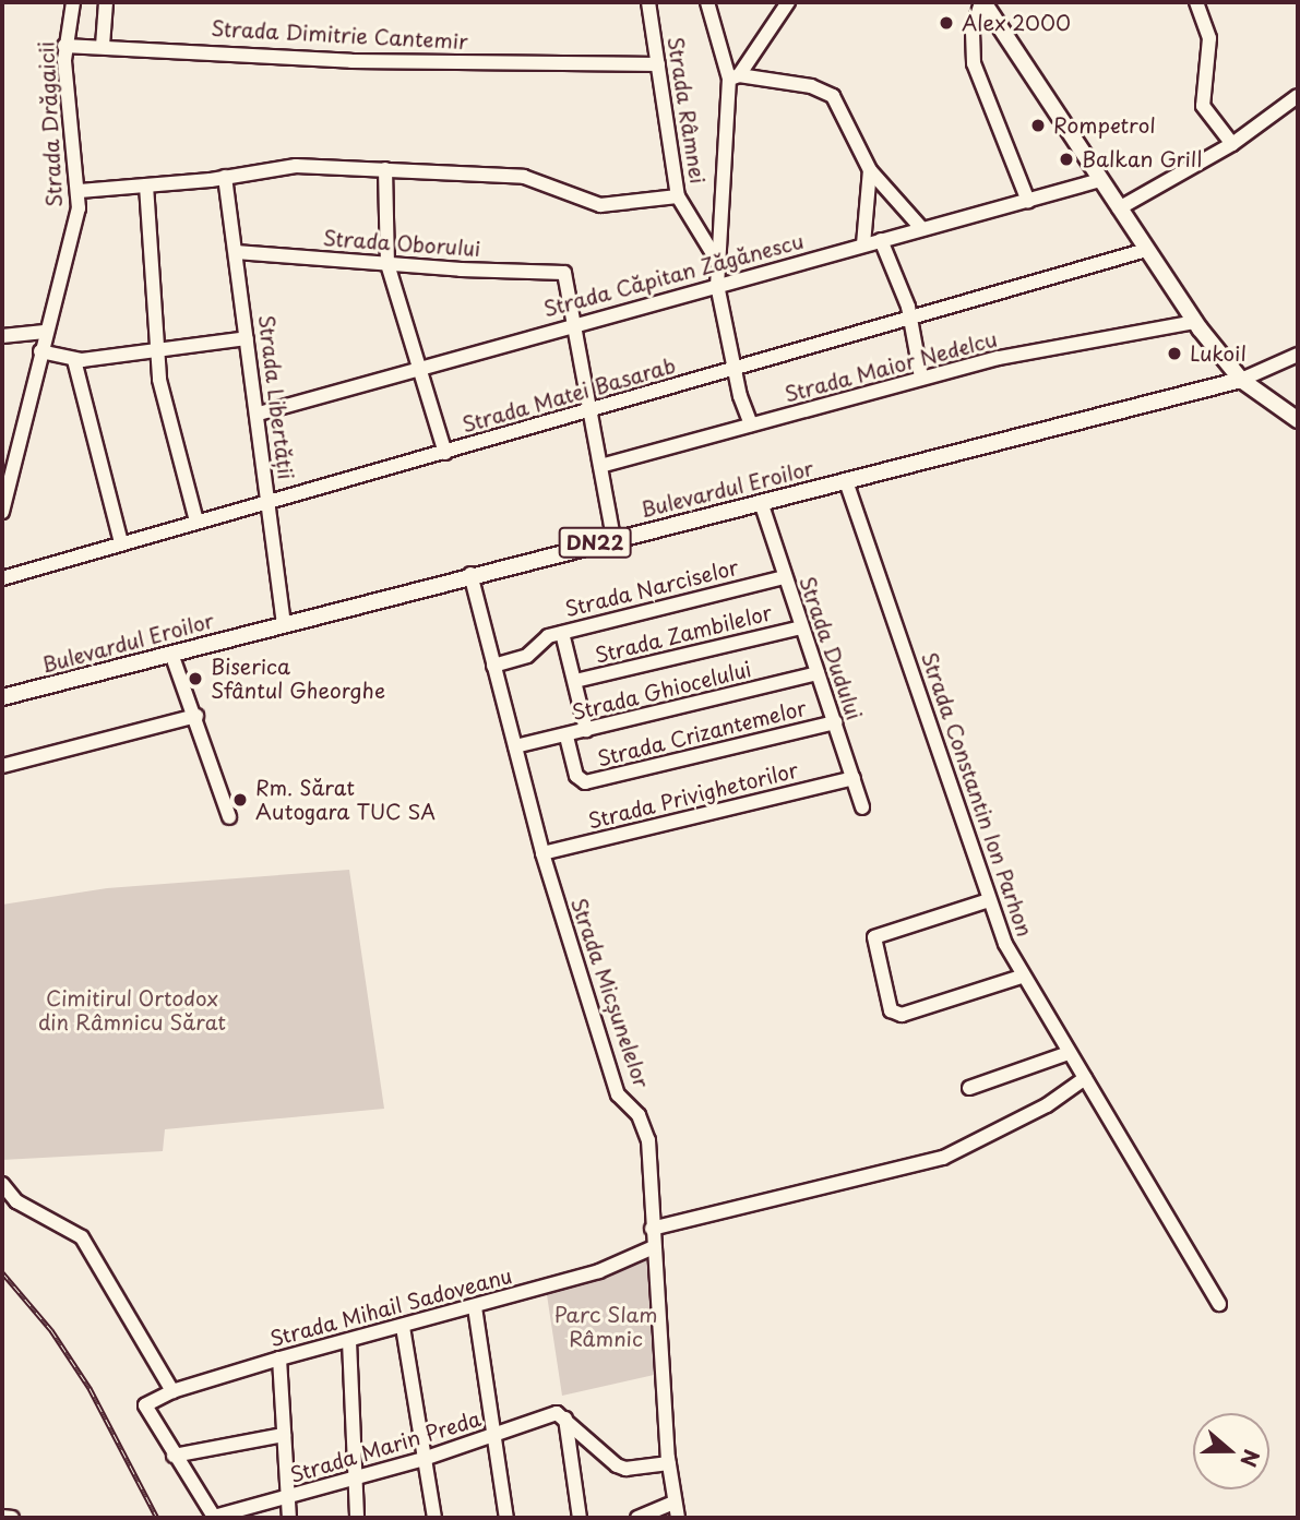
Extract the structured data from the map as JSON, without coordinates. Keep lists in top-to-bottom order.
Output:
{
  "streets": {
    "main road": ["Bulevardul Eroilor", "DN22"],
    "street": [
      "Strada Dimitrie Cantemir",
      "Strada Râmnei",
      "Strada Drăgaicii",
      "Strada Oborului",
      "Strada Căpitan Zăgănescu",
      "Strada Maior Nedelcu",
      "Strada Matei Basarab",
      "Strada Libertății",
      "Strada Narciselor",
      "Strada Zambilelor",
      "Strada Dudului",
      "Strada Ghiocelului",
      "Strada Crizantemelor",
      "Strada Constantin Ion Parhon",
      "Strada Privighetorilor",
      "Strada Micșunelelor",
      "Strada Mihail Sadoveanu",
      "Strada Marin Preda"
    ]
  },
  "crossings": [
    ["Strada Dimitrie Cantemir", "Strada Râmnei"],
    ["Strada Dimitrie Cantemir", "Strada Drăgaicii"],
    ["Strada Oborului", "Strada Căpitan Zăgănescu"],
    ["Strada Oborului", "Strada Libertății"],
    ["Strada Căpitan Zăgănescu", "Strada Libertății"],
    ["Strada Matei Basarab", "Strada Libertății"],
    ["Strada Libertății", "Bulevardul Eroilor"],
    ["Bulevardul Eroilor", "Strada Dudului"],
    ["Bulevardul Eroilor", "Strada Constantin Ion Parhon"],
    ["Bulevardul Eroilor", "Strada Micșunelelor"],
    ["Strada Narciselor", "Strada Dudului"],
    ["Strada Narciselor", "Strada Micșunelelor"],
    ["Strada Zambilelor", "Strada Dudului"],
    ["Strada Dudului", "Strada Ghiocelului"],
    ["Strada Dudului", "Strada Crizantemelor"],
    ["Strada Dudului", "Strada Privighetorilor"],
    ["Strada Ghiocelului", "Strada Crizantemelor"],
    ["Strada Ghiocelului", "Strada Micșunelelor"],
    ["Strada Privighetorilor", "Strada Micșunelelor"],
    ["Strada Micșunelelor", "Strada Mihail Sadoveanu"]
  ],
  "parks": ["Cimitirul Ortodox din Râmnicu Sărat", "Parc Slam Râmnic"],
  "places": [
    "Alex 2000",
    "Rompetrol",
    "Balkan Grill",
    "Lukoil",
    "Biserica Sfântul Gheorghe",
    "Rm. Sărat Autogara TUC SA"
  ],
  "north": "right"
}
